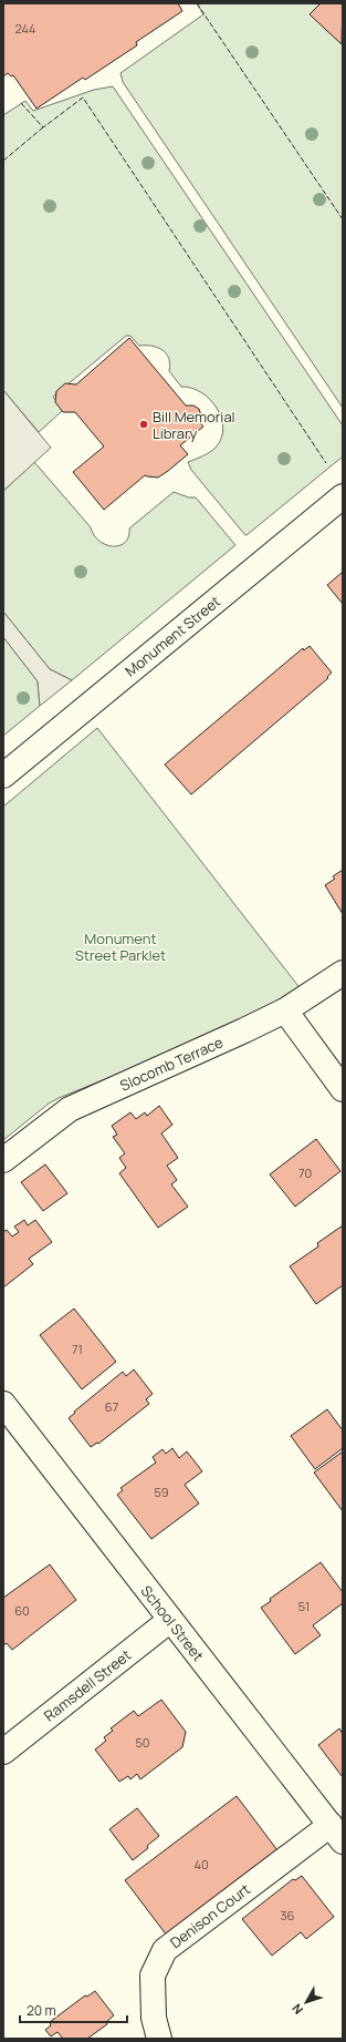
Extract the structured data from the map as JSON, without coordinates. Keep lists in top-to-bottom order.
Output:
{
  "streets": {
    "street": [
      "Monument Street",
      "Slocomb Terrace",
      "School Street",
      "Ramsdell Street",
      "Denison Court"
    ]
  },
  "crossings": [
    ["School Street", "Ramsdell Street"],
    ["School Street", "Denison Court"]
  ],
  "parks": ["Monument Street Parklet"],
  "places": ["Bill Memorial Library"],
  "house_numbers": [
    "244",
    "70",
    "71",
    "67",
    "59",
    "51",
    "60",
    "50",
    "40",
    "36"
  ],
  "scale_bar": "20 m",
  "north": "bottom left"
}
